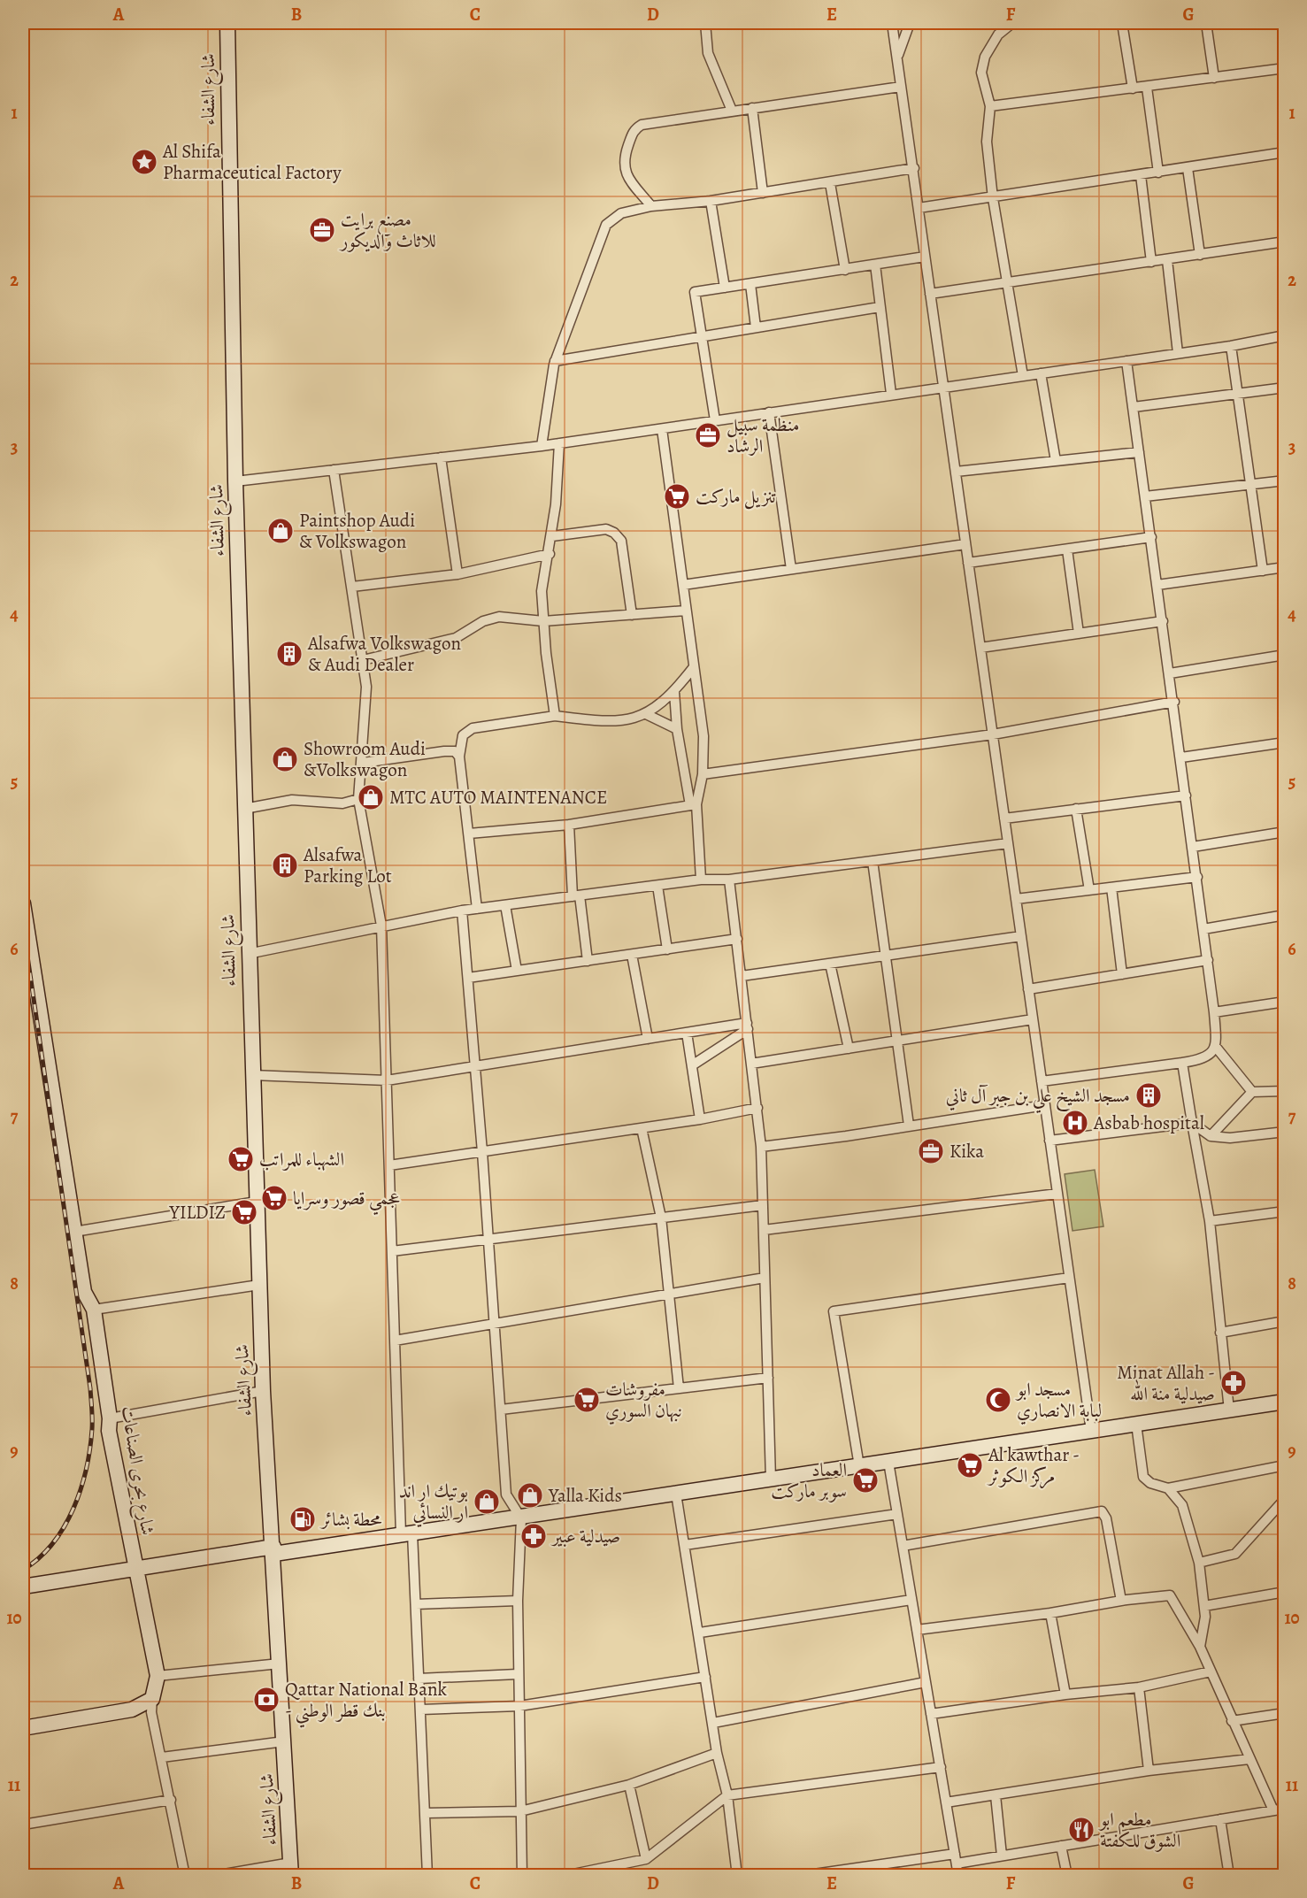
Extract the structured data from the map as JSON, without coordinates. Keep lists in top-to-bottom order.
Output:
{
  "streets": {
    "street": ["شارع الشفاء", "شارع بحرى الصناعات"]
  },
  "places": {
    "place": ["Al Shifa Pharmaceutical Factory"],
    "office": ["مصنع برايت للاثاث والديكور", "منظمة سبيل الرشاد", "Kika"],
    "supermarket": [
      "تنزيل ماركت",
      "الشهباء للمراتب",
      "عجمي قصور وسرايا",
      "YILDIZ",
      "مفروشات نبهان السوري",
      "Al kawthar - مركز الكوثر",
      "العماد سوبر ماركت"
    ],
    "shop": [
      "Paintshop Audi & Volkswagon",
      "Showroom Audi &Volkswagon",
      "MTC AUTO MAINTENANCE",
      "Yalla Kids",
      "بوتيك ار اند ار النسائي"
    ],
    "building": ["Alsafwa Volkswagon & Audi Dealer", "Alsafwa Parking Lot", "مسجد الشيخ علي بن جبر آل ثاني"],
    "hospital": ["Asbab hospital"],
    "pharmacy": ["Minat Allah - صيدلية منة الله", "صيدلية عبير"],
    "mosque": ["مسجد ابو لبابة الانصاري"],
    "fuel station": ["محطة بشائر"],
    "bank": ["Qattar National Bank - بنك قطر الوطني"],
    "restaurant": ["مطعم ابو الشوق للكفتة"]
  },
  "grid": {
    "columns": [
      "A",
      "B",
      "C",
      "D",
      "E",
      "F",
      "G"
    ],
    "rows": [
      "1",
      "2",
      "3",
      "4",
      "5",
      "6",
      "7",
      "8",
      "9",
      "10",
      "11"
    ]
  }
}
